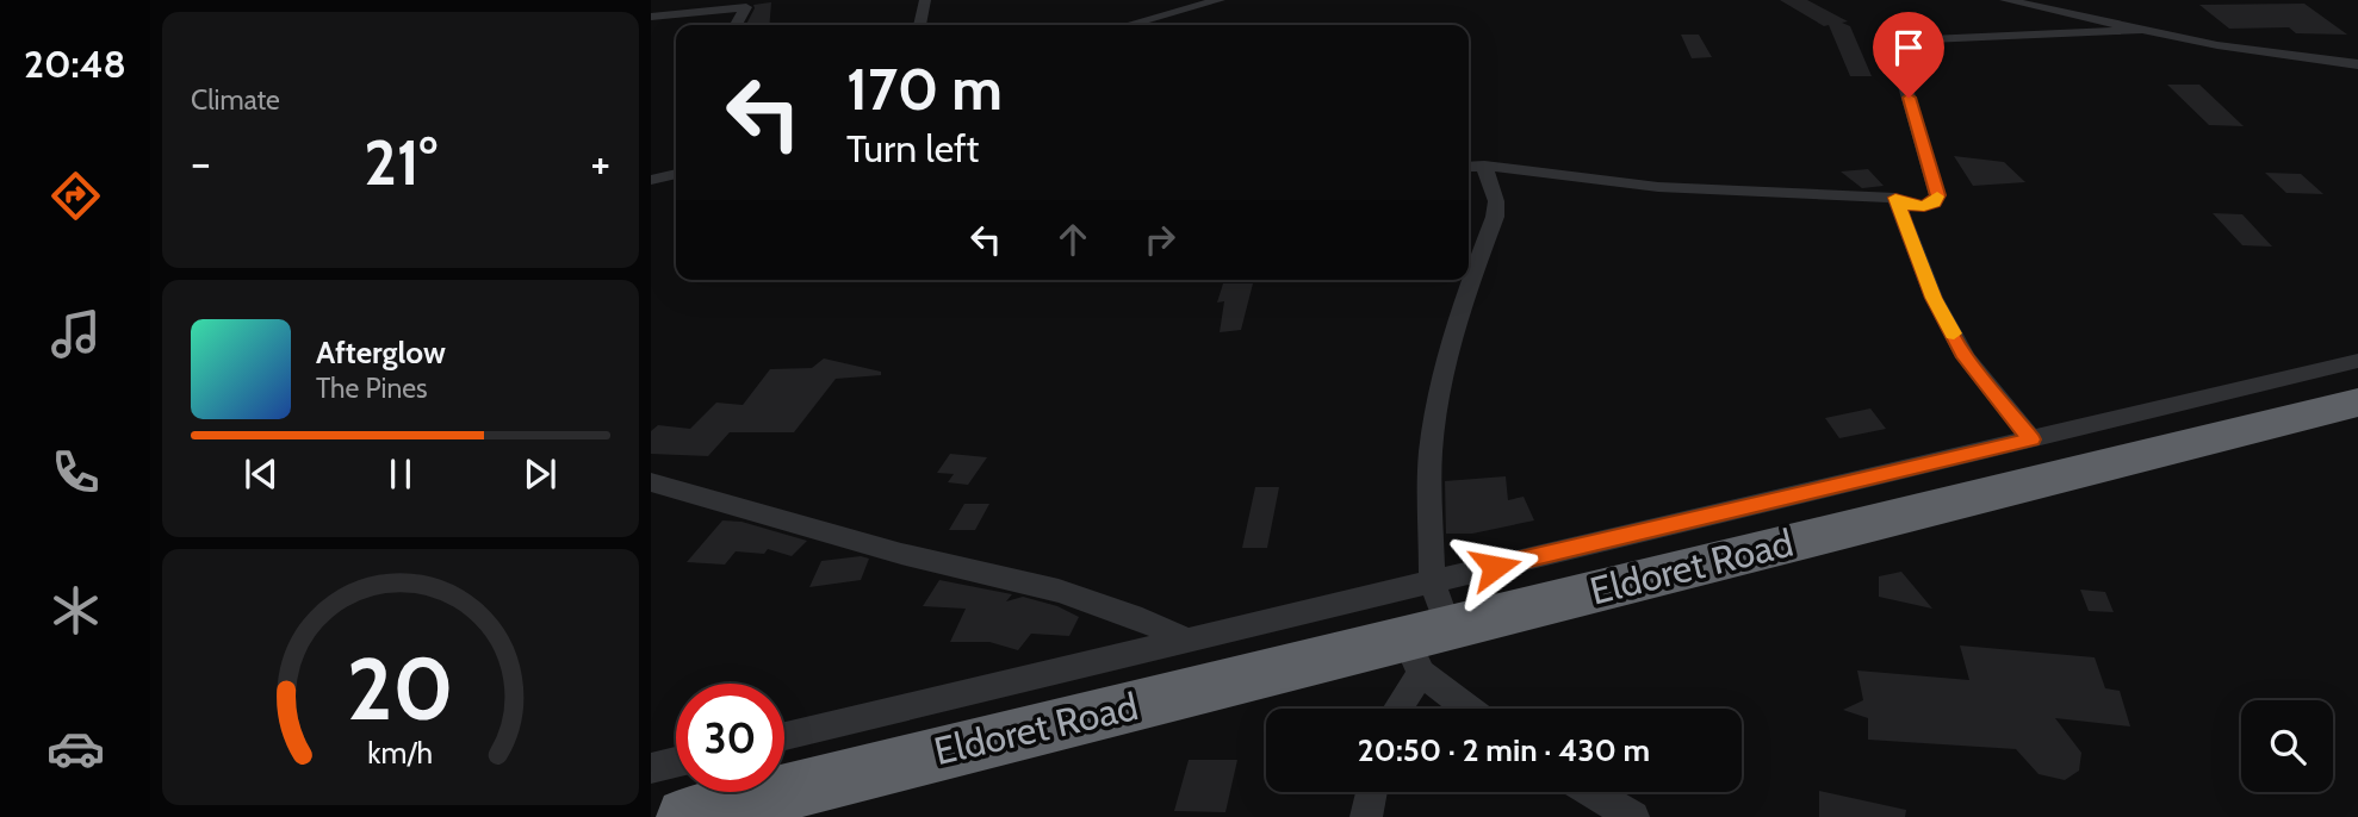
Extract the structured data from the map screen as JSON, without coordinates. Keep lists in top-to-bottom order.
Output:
{
  "streets": {
    "highway": ["Eldoret Road"]
  },
  "page": {
    "tabs": "20:48",
    "tile": "Climate",
    "turn": ["170 m", "Turn left"],
    "heat": ["−", "21°", "+"],
    "song": ["Afterglow", "The Pines"],
    "limit": "30",
    "trip": "20:50 · 2 min · 430 m",
    "gauge": ["20", "km/h"]
  }
}
